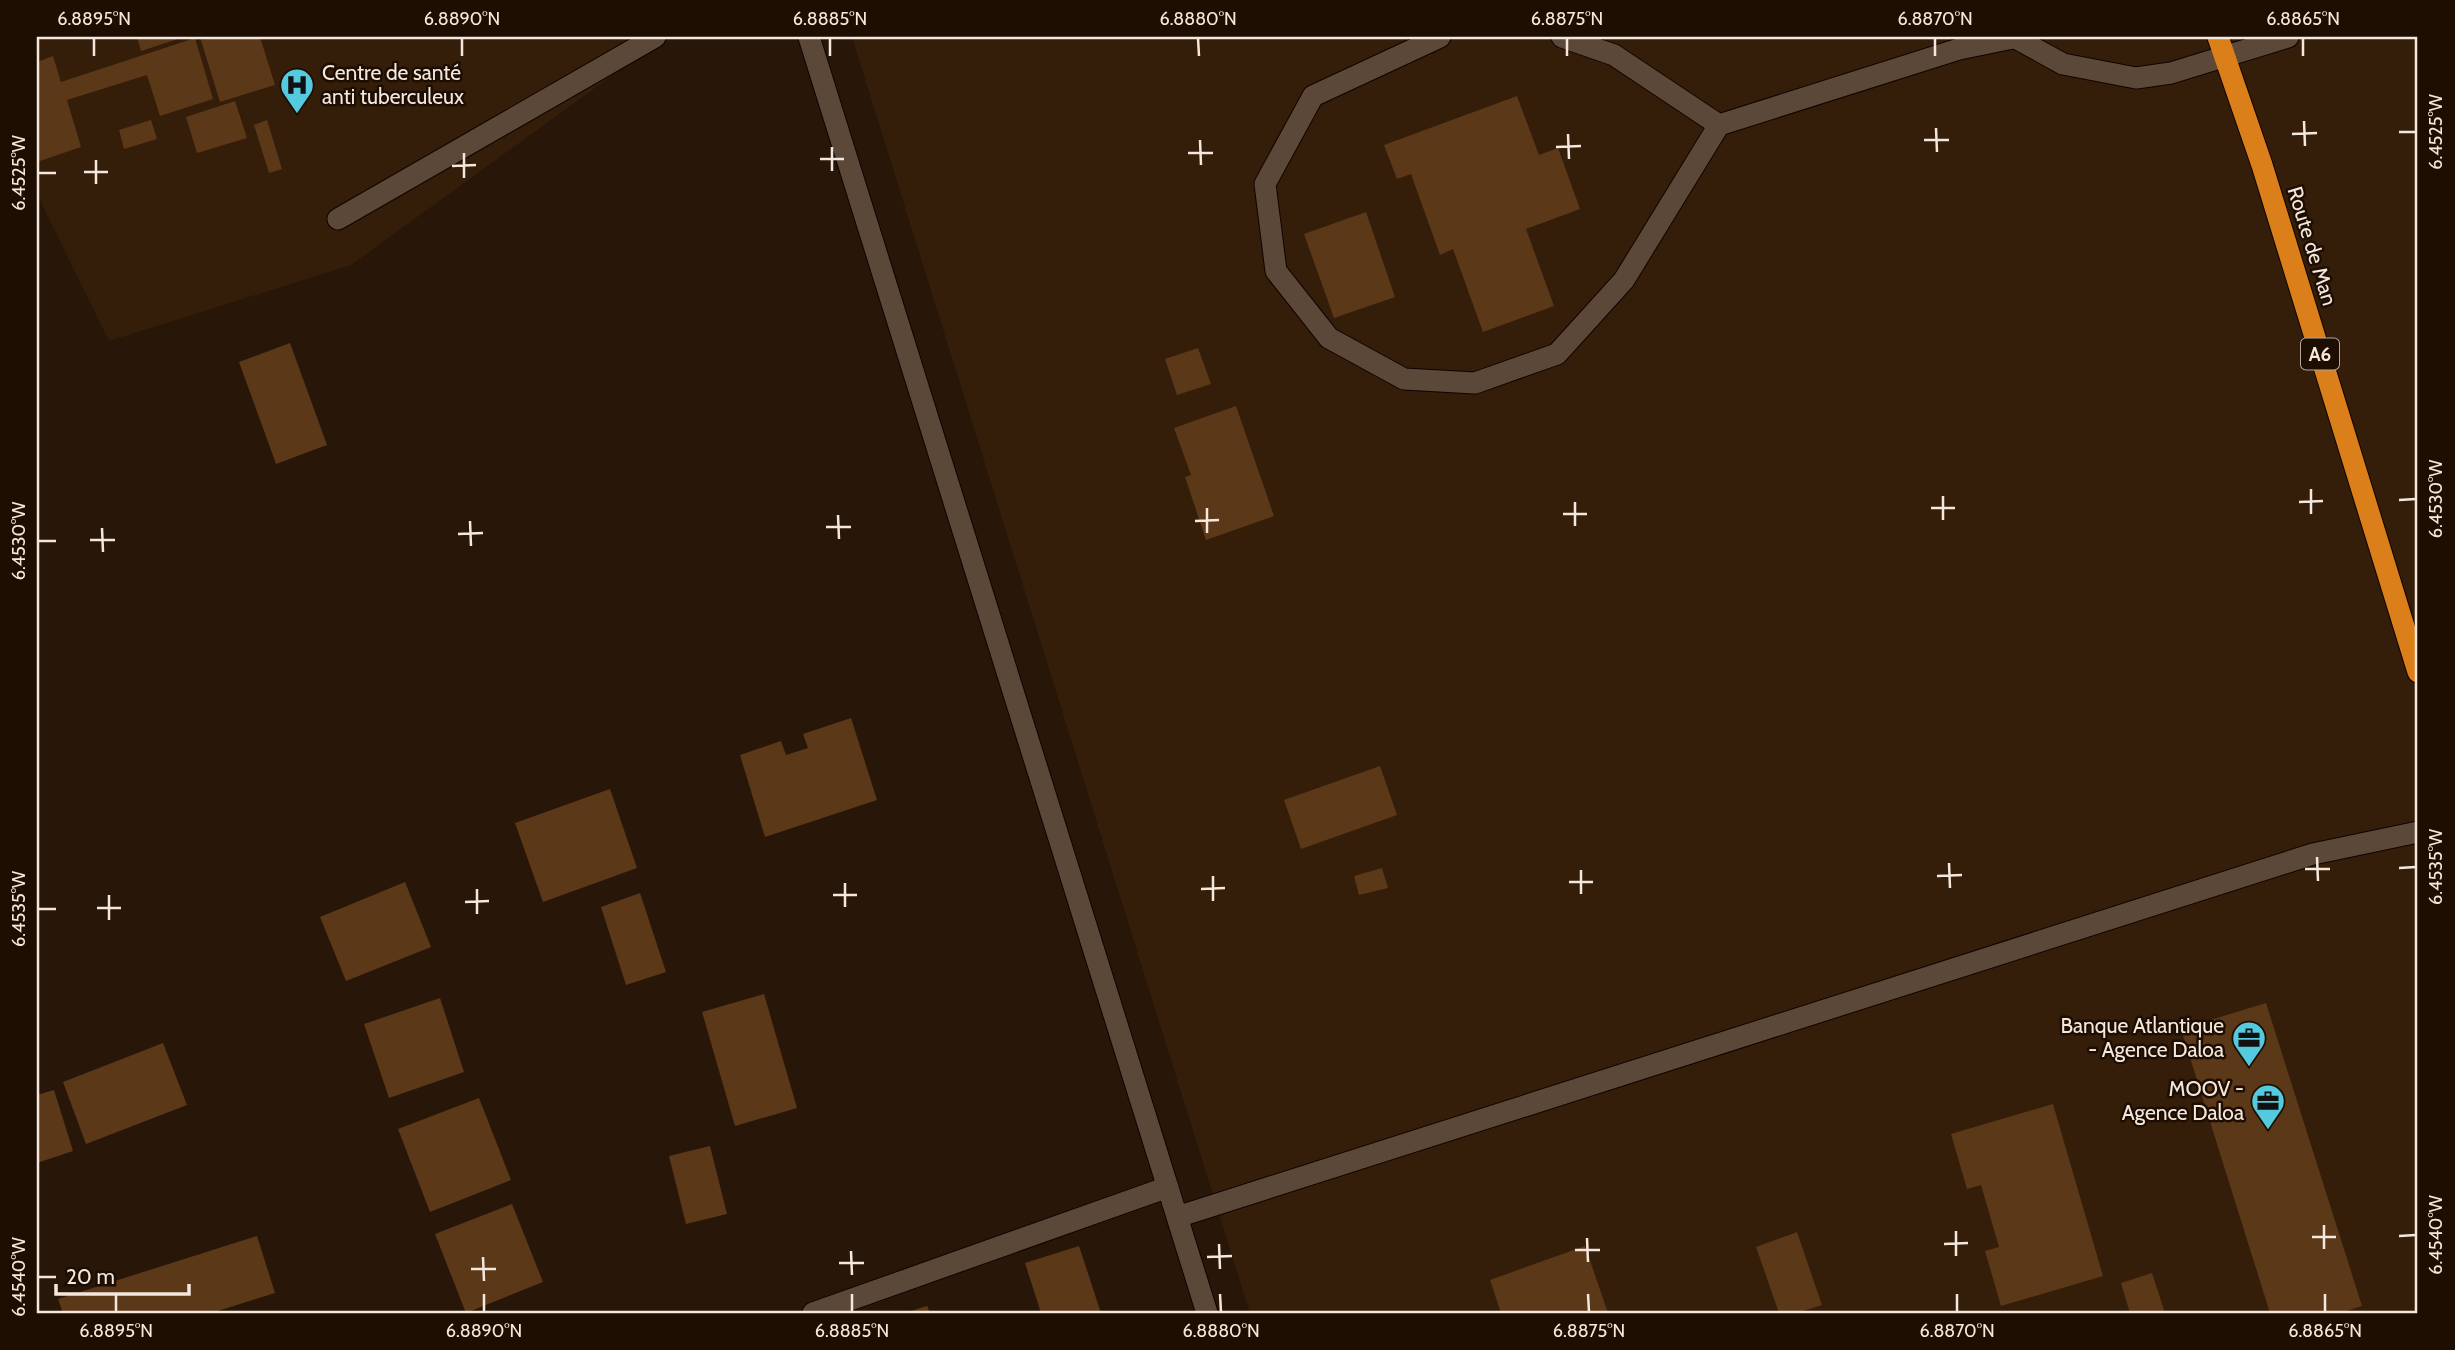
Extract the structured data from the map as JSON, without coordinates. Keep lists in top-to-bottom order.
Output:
{
  "streets": {
    "highway": ["Route de Man", "A6"]
  },
  "places": {
    "hospital": ["Centre de santé anti tuberculeux"],
    "office": ["Banque Atlantique - Agence Daloa", "MOOV - Agence Daloa"]
  },
  "scale_bar": "20 m",
  "coordinates": [
    "6.8895°N",
    "6.8890°N",
    "6.8885°N",
    "6.8880°N",
    "6.8875°N",
    "6.8870°N",
    "6.8865°N",
    "6.4525°W",
    "6.4530°W",
    "6.4535°W",
    "6.4540°W"
  ]
}
